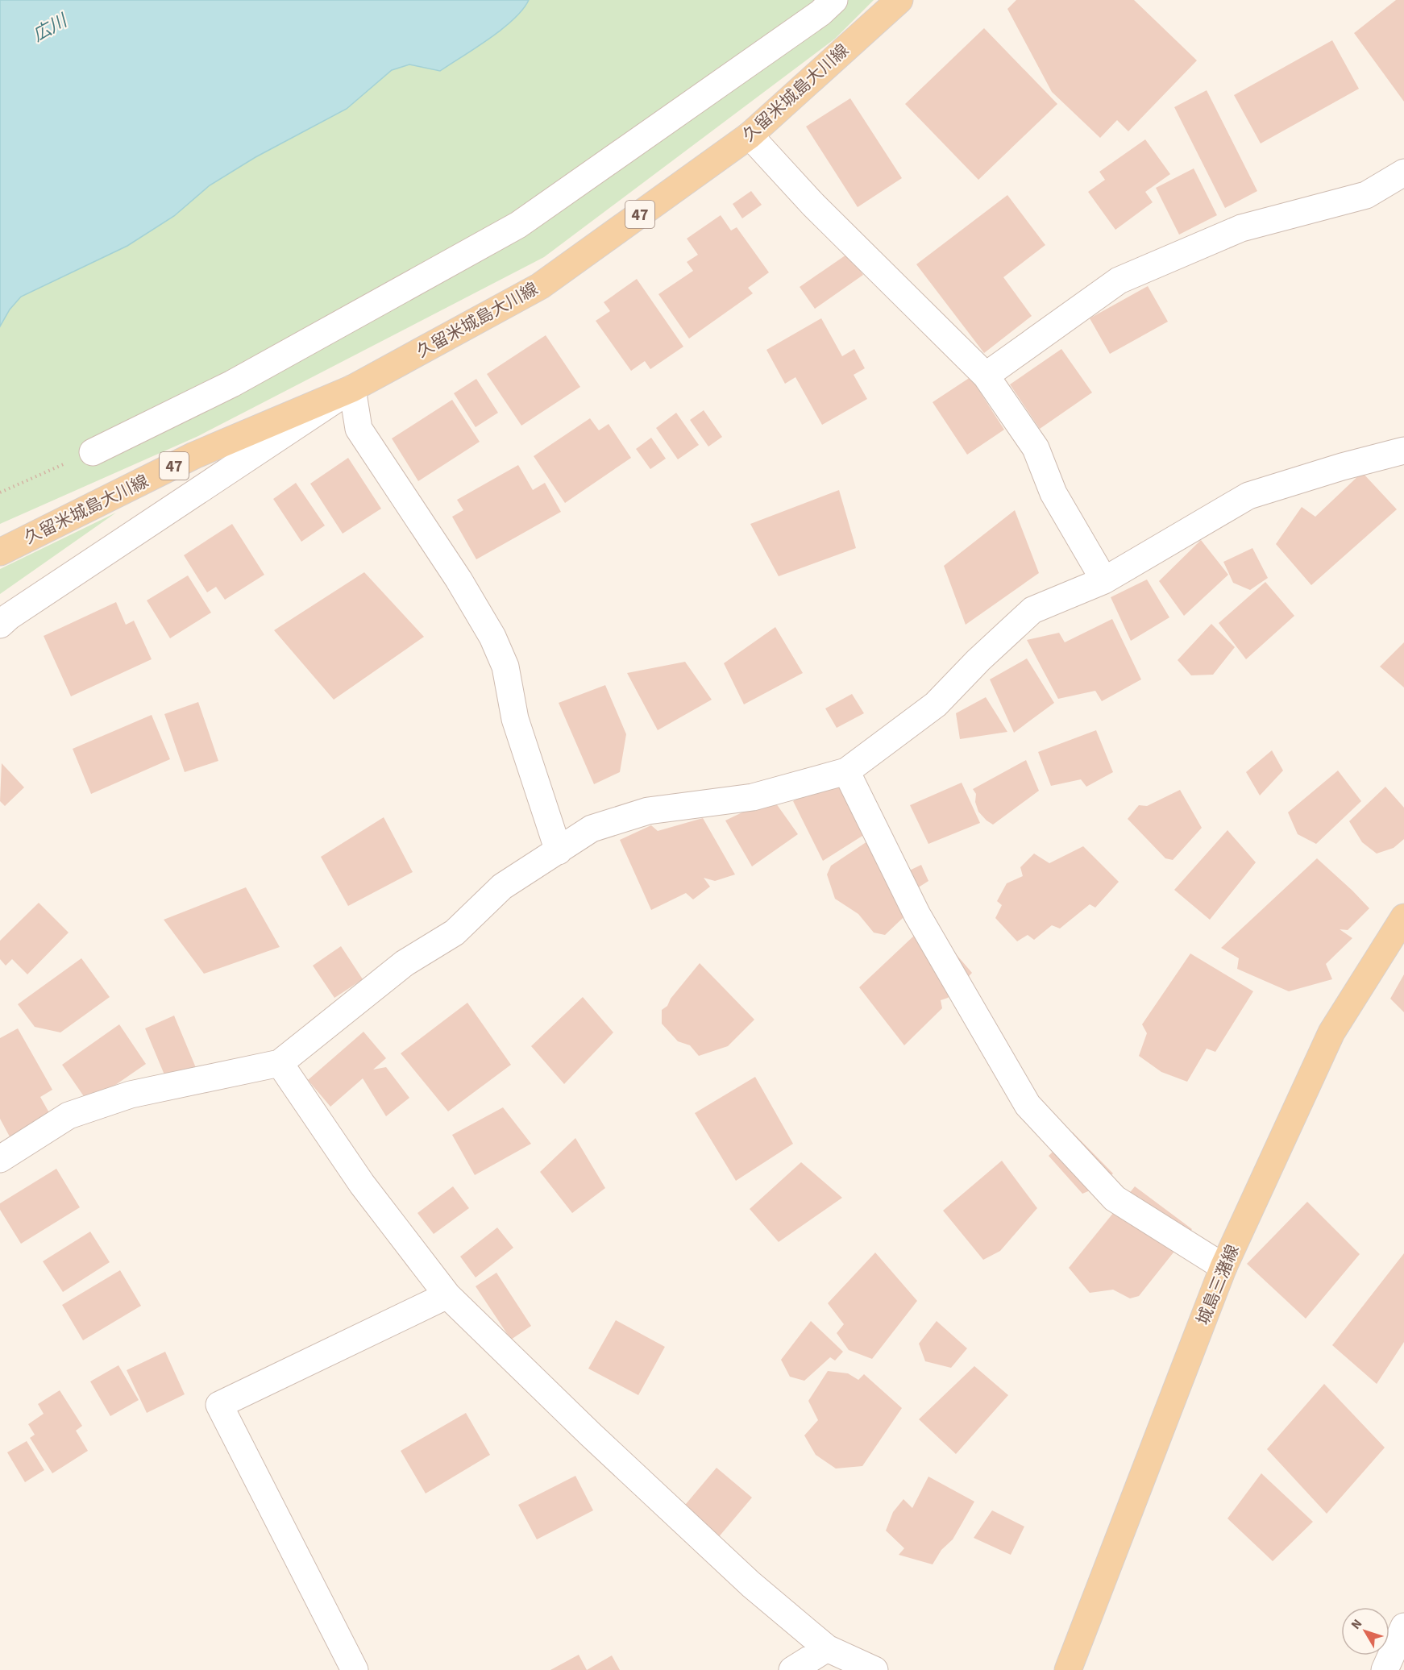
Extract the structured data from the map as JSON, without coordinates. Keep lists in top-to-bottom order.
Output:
{
  "streets": {
    "main road": ["久留米城島大川線", "47", "城島三潴線"]
  },
  "water": ["広川"],
  "north": "top left"
}
